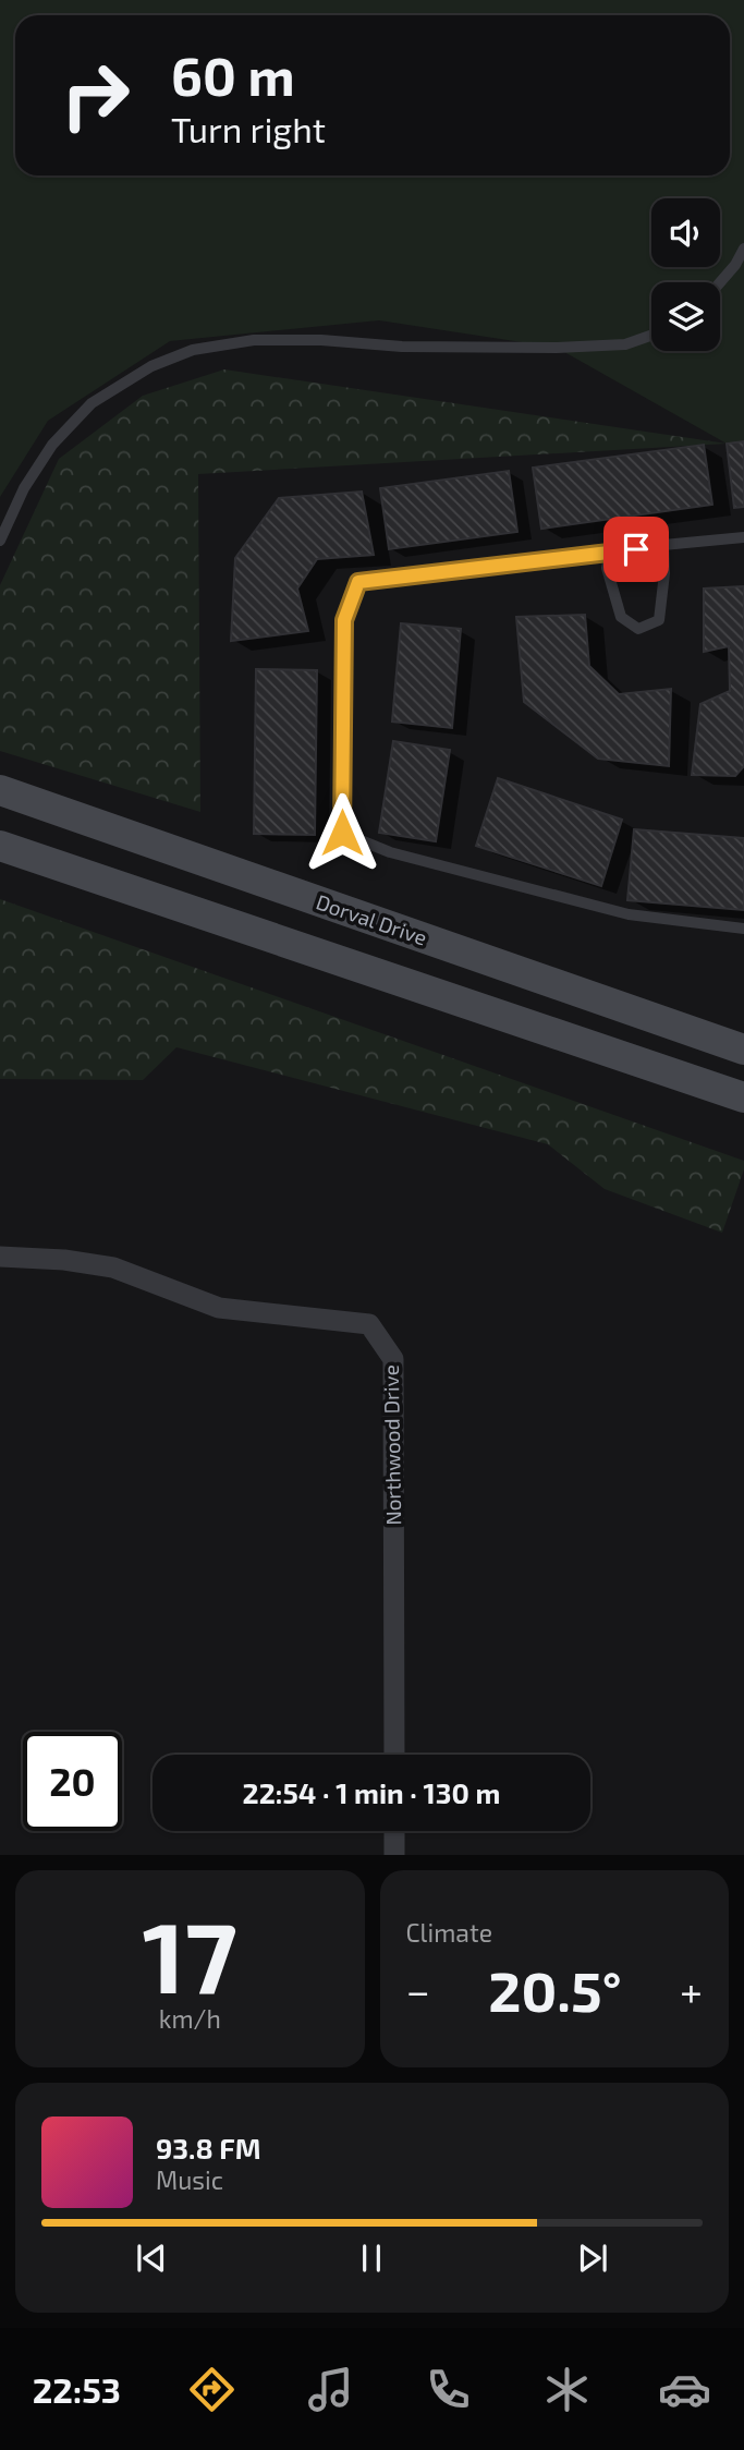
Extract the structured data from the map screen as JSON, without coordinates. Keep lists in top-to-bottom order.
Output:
{
  "streets": {
    "main road": ["Dorval Drive"],
    "street": ["Northwood Drive"]
  },
  "page": {
    "turn": ["60 m", "Turn right"],
    "limit": "20",
    "trip": "22:54 · 1 min · 130 m",
    "tile": [
      ["17", "km/h"],
      "Climate"
    ],
    "heat": ["−", "20.5°", "+"],
    "song": ["93.8 FM", "Music"],
    "tabs": "22:53"
  }
}
